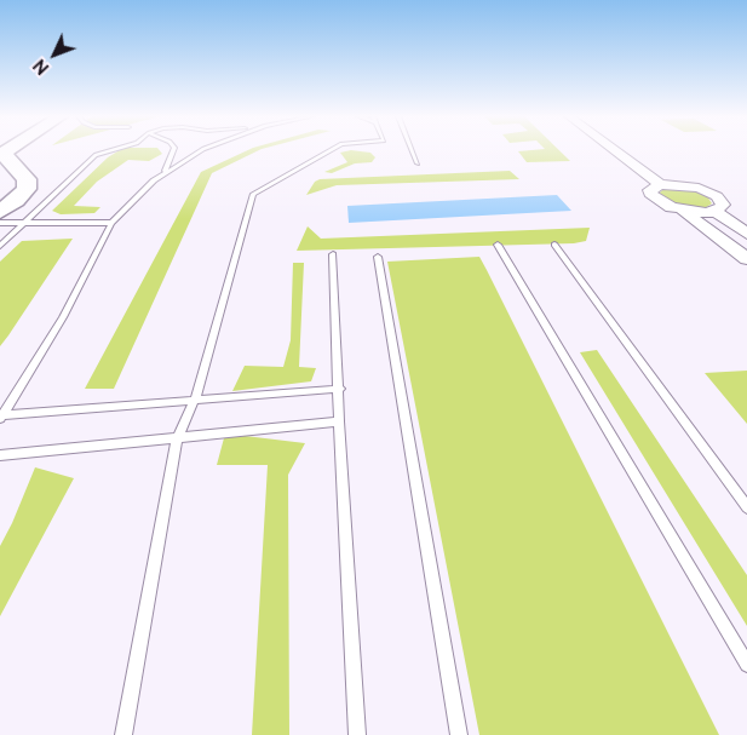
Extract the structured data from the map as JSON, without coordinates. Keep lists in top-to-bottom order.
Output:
{
  "north": "bottom left"
}
